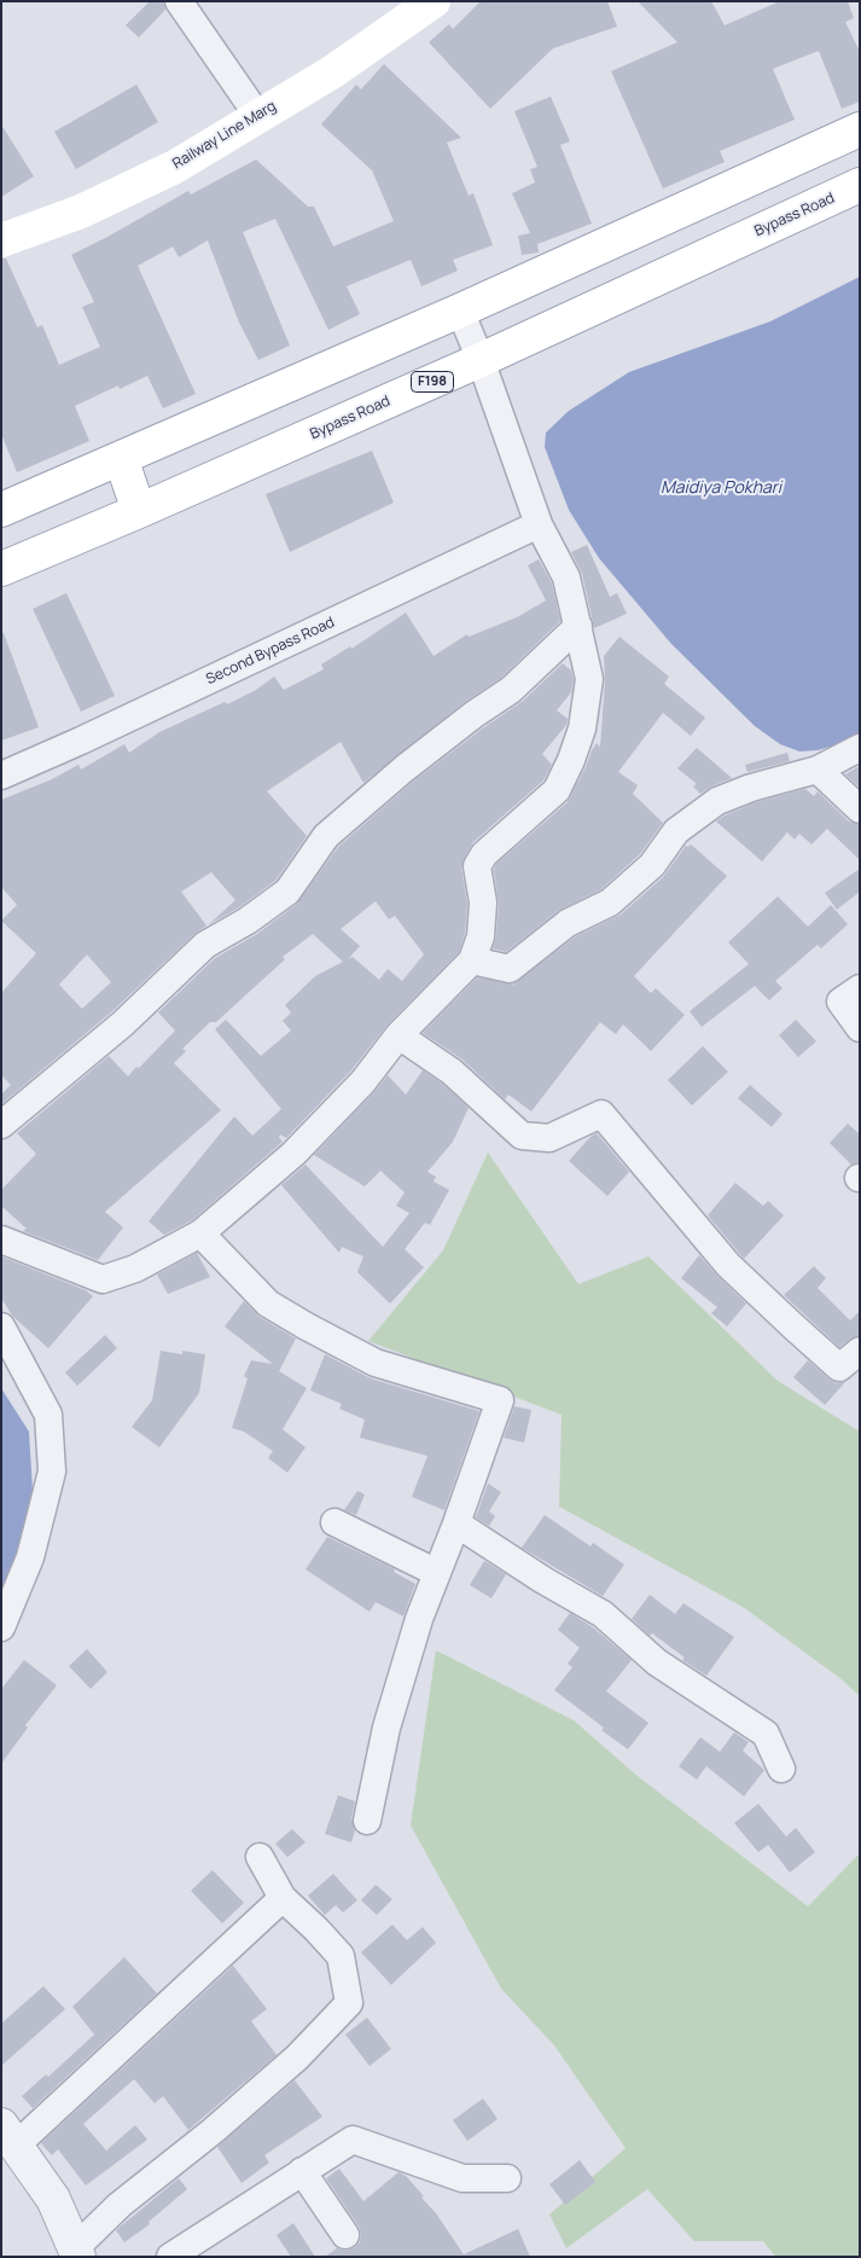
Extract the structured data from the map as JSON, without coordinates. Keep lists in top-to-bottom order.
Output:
{
  "streets": {
    "main road": ["Railway Line Marg", "Bypass Road", "F198"],
    "street": ["Second Bypass Road"]
  },
  "water": ["Maidiya Pokhari"]
}
